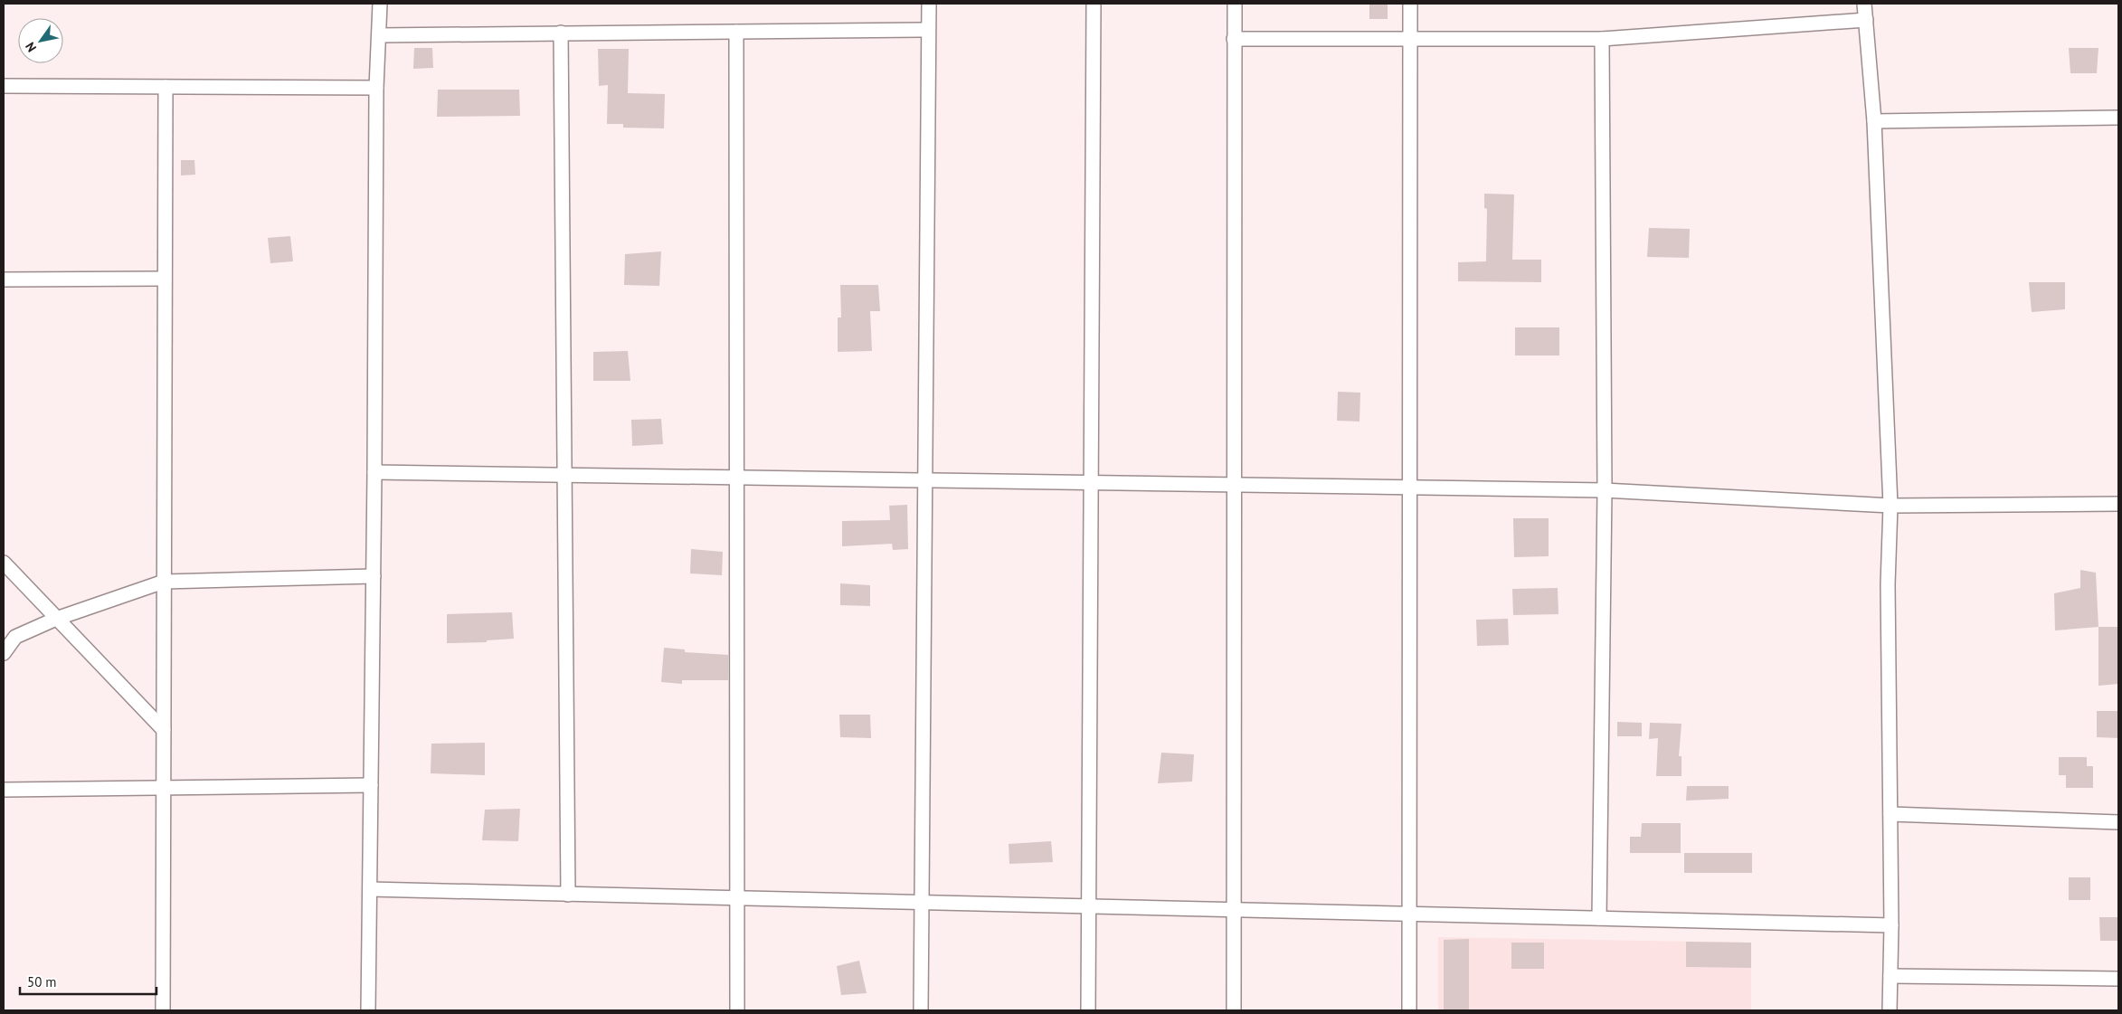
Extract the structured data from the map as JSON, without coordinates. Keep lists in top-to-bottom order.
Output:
{
  "scale_bar": "50 m",
  "north": "bottom left"
}
